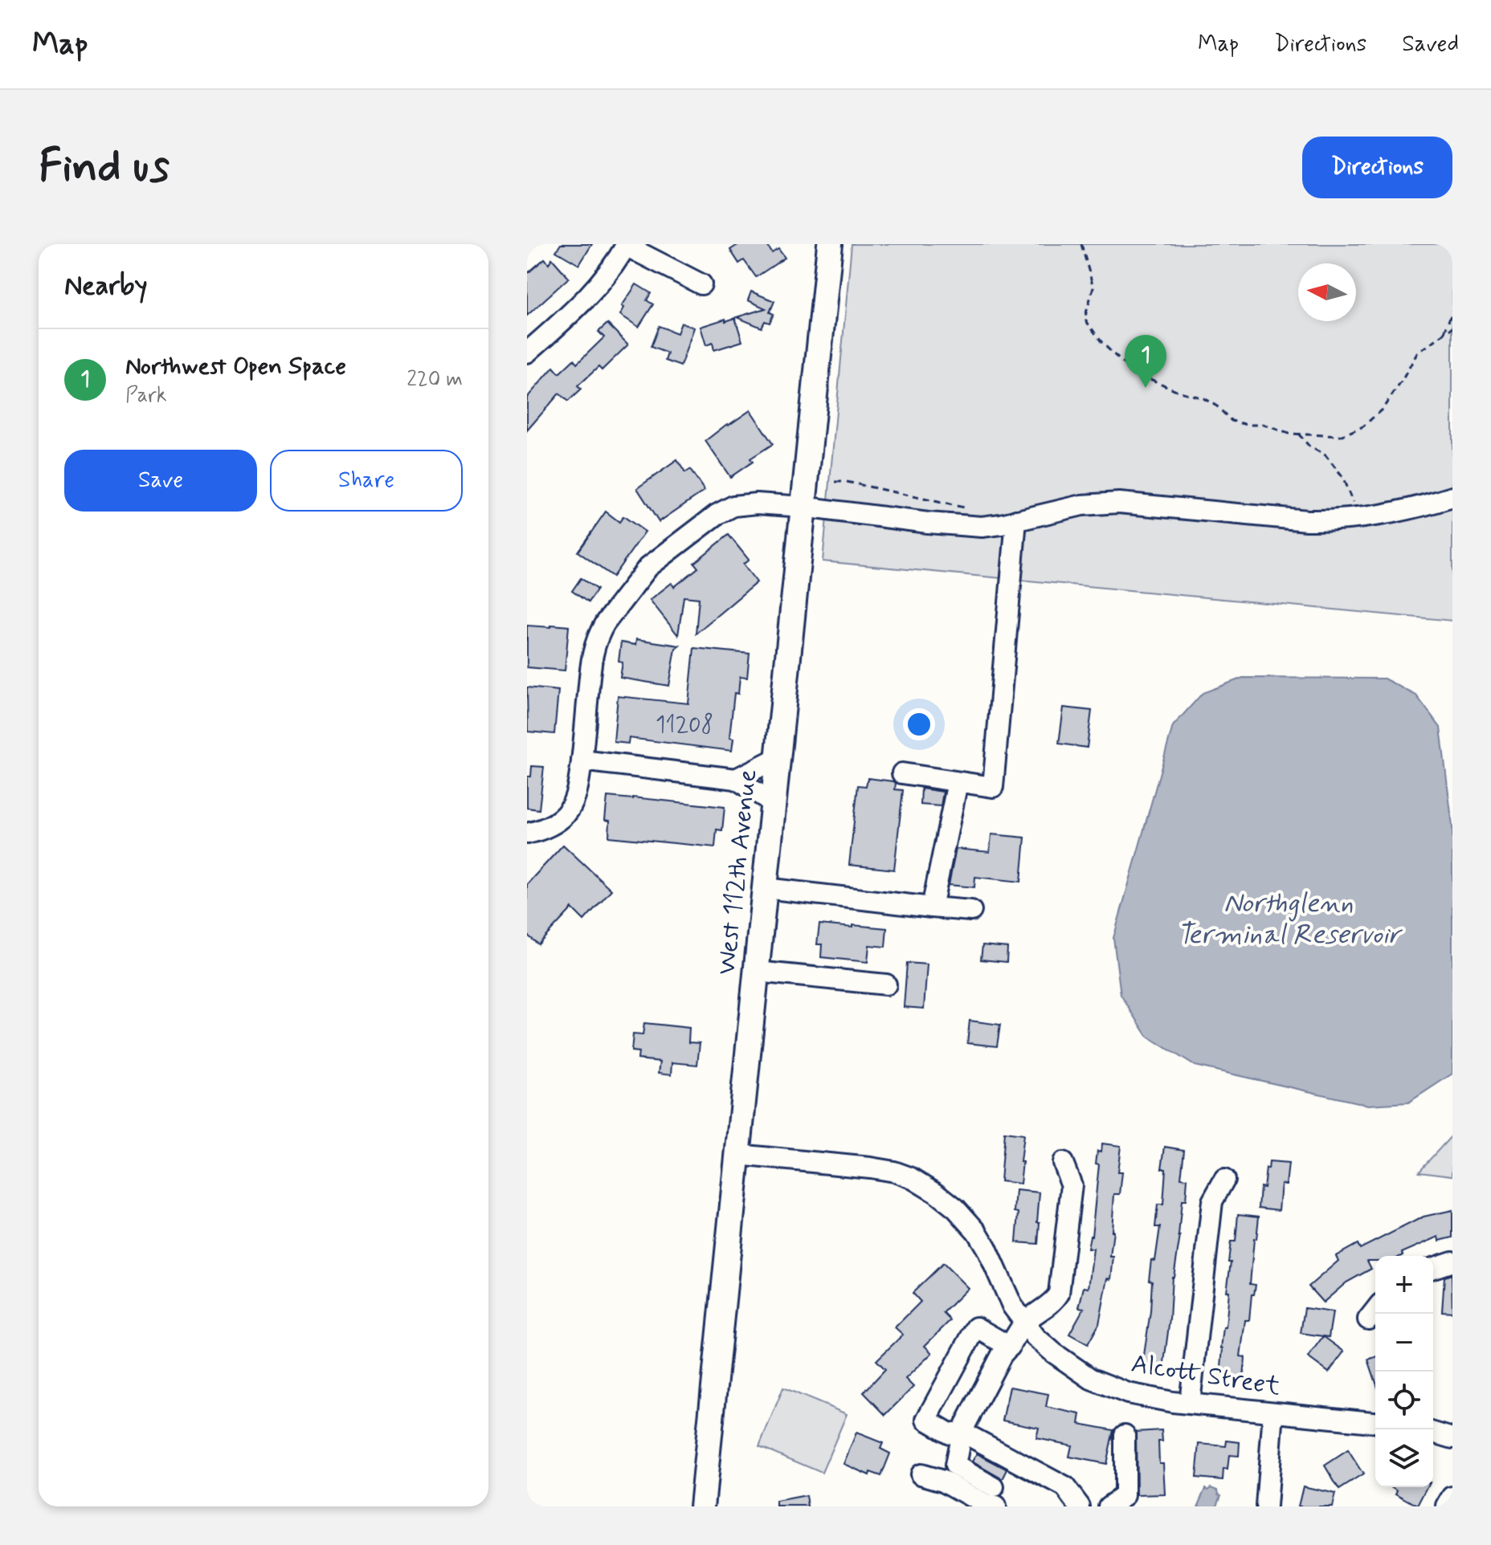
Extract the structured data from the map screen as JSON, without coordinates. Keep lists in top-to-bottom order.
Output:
{
  "streets": {
    "main road": ["West 112th Avenue"],
    "street": ["Alcott Street"]
  },
  "crossings": [
    ["West 112th Avenue", "Alcott Street"]
  ],
  "water": ["Northglenn Terminal Reservoir"],
  "house_numbers": ["11208"],
  "north": "left",
  "page": {
    "header": "Map",
    "nav": ["Map", "Directions", "Saved"],
    "buttons": [
      "Directions",
      ["Save", "Share"]
    ],
    "title": "Find us",
    "heading": "Nearby",
    "list": [
      {
        "mark": "1",
        "name": "Northwest Open Space",
        "note": "Park",
        "value": "220 m"
      }
    ],
    "pins": "1",
    "map_buttons": ["+", "−"]
  }
}
